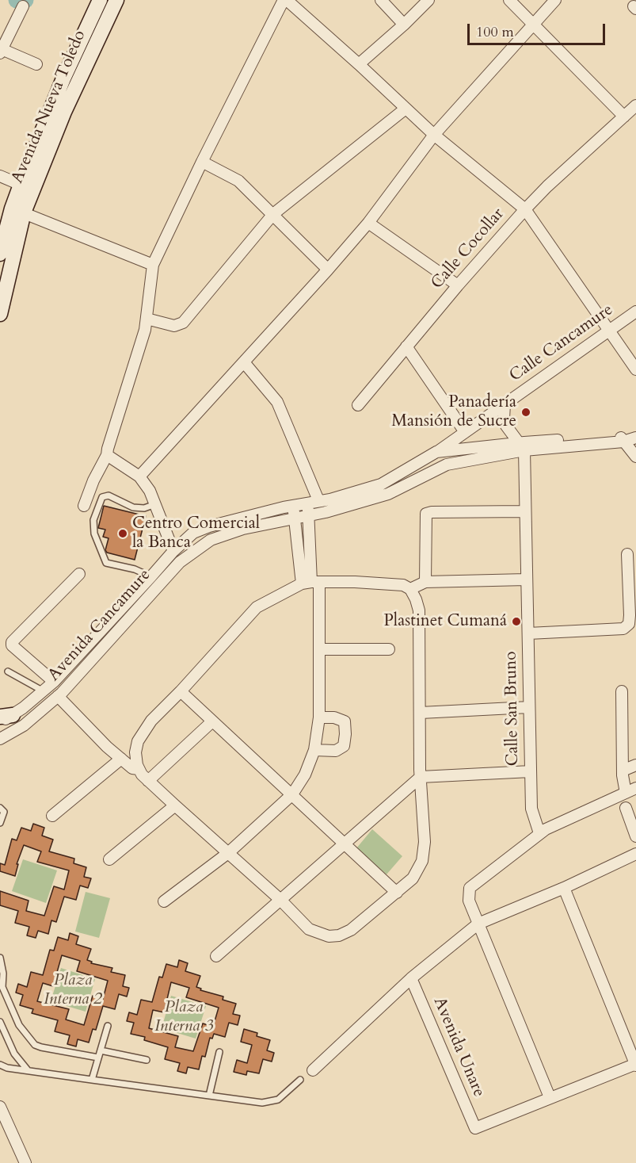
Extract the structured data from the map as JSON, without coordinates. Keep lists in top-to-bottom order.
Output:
{
  "streets": {
    "main road": ["Avenida Nueva Toledo"],
    "street": [
      "Calle Cocollar",
      "Calle Cancamure",
      "Avenida Cancamure",
      "Calle San Bruno",
      "Avenida Unare"
    ]
  },
  "crossings": [
    ["Calle Cancamure", "Avenida Cancamure"],
    ["Avenida Cancamure", "Calle San Bruno"]
  ],
  "parks": ["Plaza Interna 2", "Plaza Interna 3"],
  "places": ["Panadería Mansión de Sucre", "Centro Comercial la Banca", "Plastinet Cumaná"],
  "scale_bar": "100 m"
}
